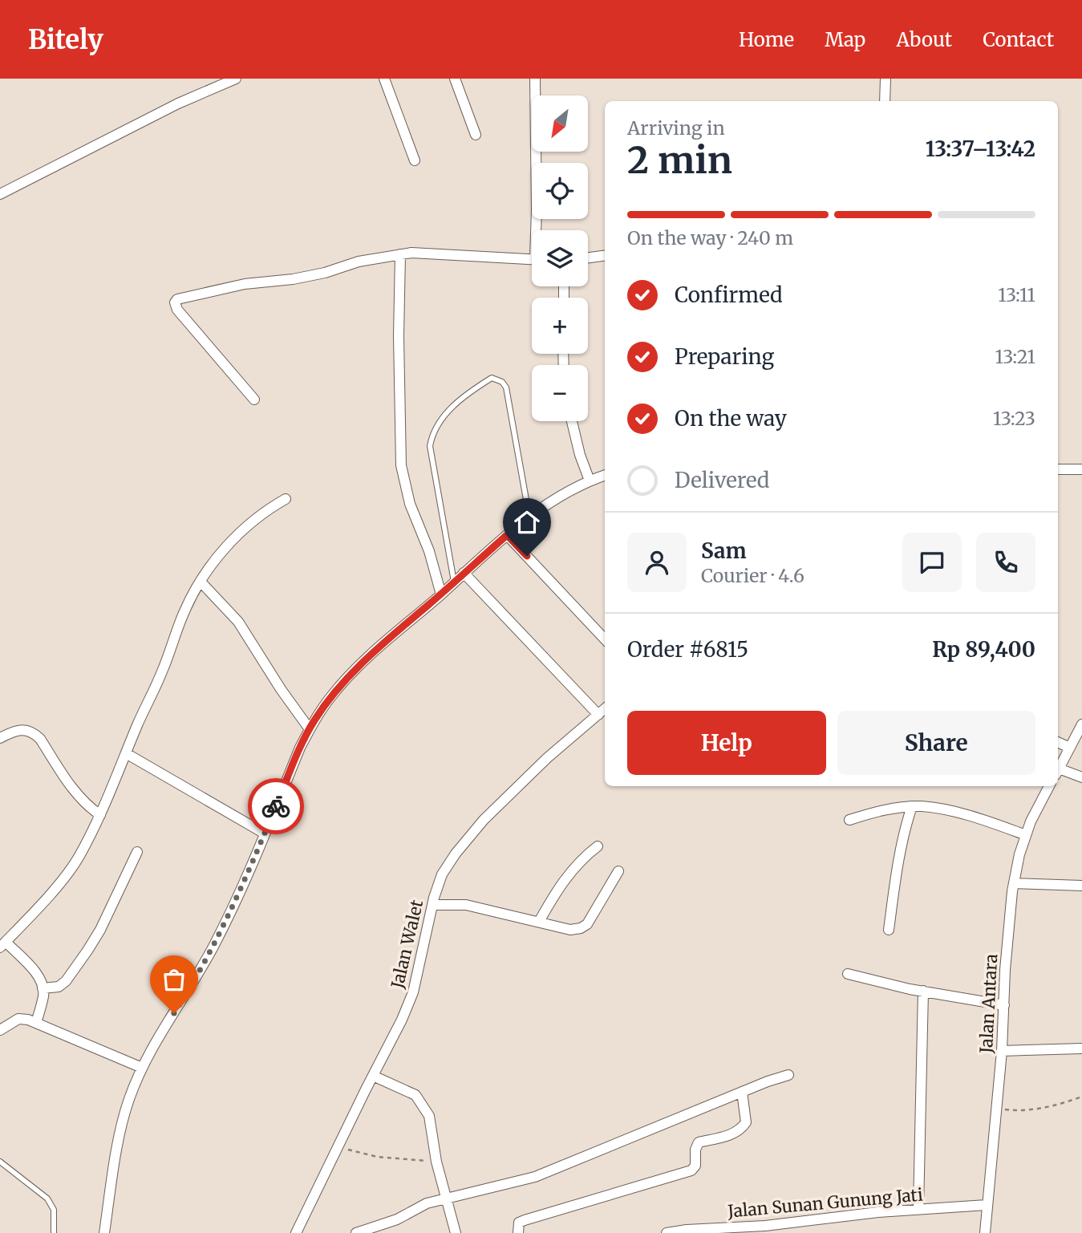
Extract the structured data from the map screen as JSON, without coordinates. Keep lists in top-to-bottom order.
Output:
{
  "streets": {
    "street": ["Jalan Walet", "Jalan Antara", "Jalan Sunan Gunung Jati"]
  },
  "crossings": [
    ["Jalan Antara", "Jalan Sunan Gunung Jati"]
  ],
  "north": "bottom left",
  "page": {
    "header": "Bitely",
    "nav": [
      "Home",
      "Map",
      "About",
      "Contact"
    ],
    "map_buttons": ["+", "−"],
    "heading": ["2 min", "Arriving in", "13:37–13:42"],
    "panel": [
      "Sam",
      "Courier · 4.6",
      "Order #6815",
      "Rp 89,400"
    ],
    "bar": "On the way · 240 m",
    "list": [
      ["Confirmed", "13:11"],
      ["Preparing", "13:21"],
      ["On the way", "13:23"],
      "Delivered"
    ],
    "buttons": ["Help", "Share"]
  }
}
